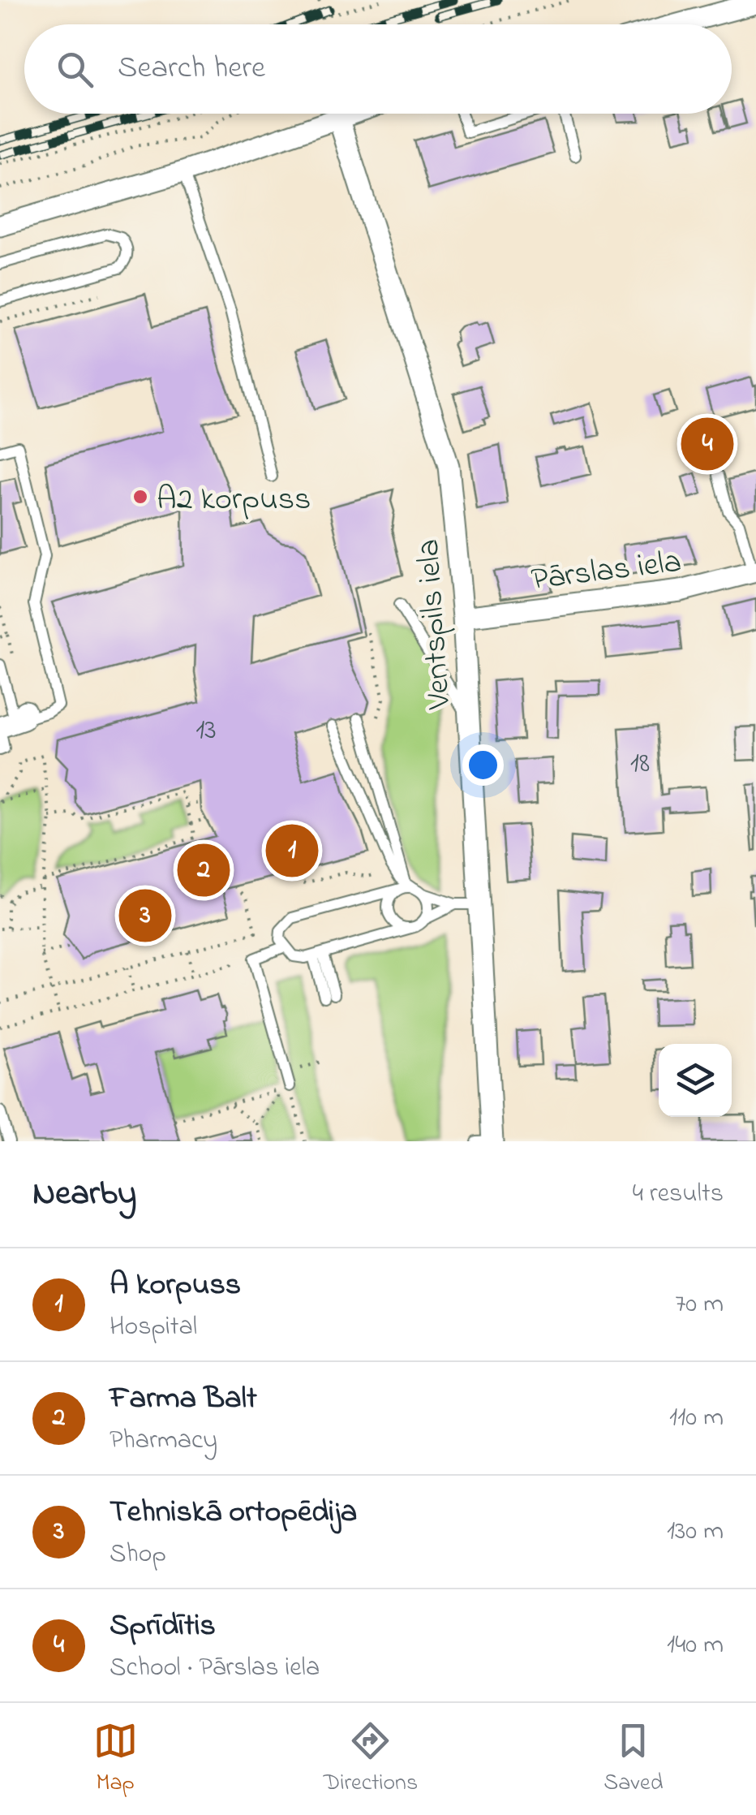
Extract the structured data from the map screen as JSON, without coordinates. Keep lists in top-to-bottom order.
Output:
{
  "streets": {
    "street": ["Pārslas iela", "Ventspils iela"]
  },
  "crossings": [
    ["Pārslas iela", "Ventspils iela"]
  ],
  "places": ["A2 korpuss"],
  "house_numbers": ["13", "18"],
  "page": {
    "search": "Search here",
    "pins": [
      "4",
      "1",
      "2",
      "3"
    ],
    "heading": ["Nearby", "4 results"],
    "list": [
      {
        "mark": "1",
        "name": "A korpuss",
        "note": "Hospital",
        "value": "70 m"
      },
      {
        "mark": "2",
        "name": "Farma Balt",
        "note": "Pharmacy",
        "value": "110 m"
      },
      {
        "mark": "3",
        "name": "Tehniskā ortopēdija",
        "note": "Shop",
        "value": "130 m"
      },
      {
        "mark": "4",
        "name": "Sprīdītis",
        "note": "School · Pārslas iela",
        "value": "140 m"
      }
    ],
    "nav": ["Map", "Directions", "Saved"]
  }
}
